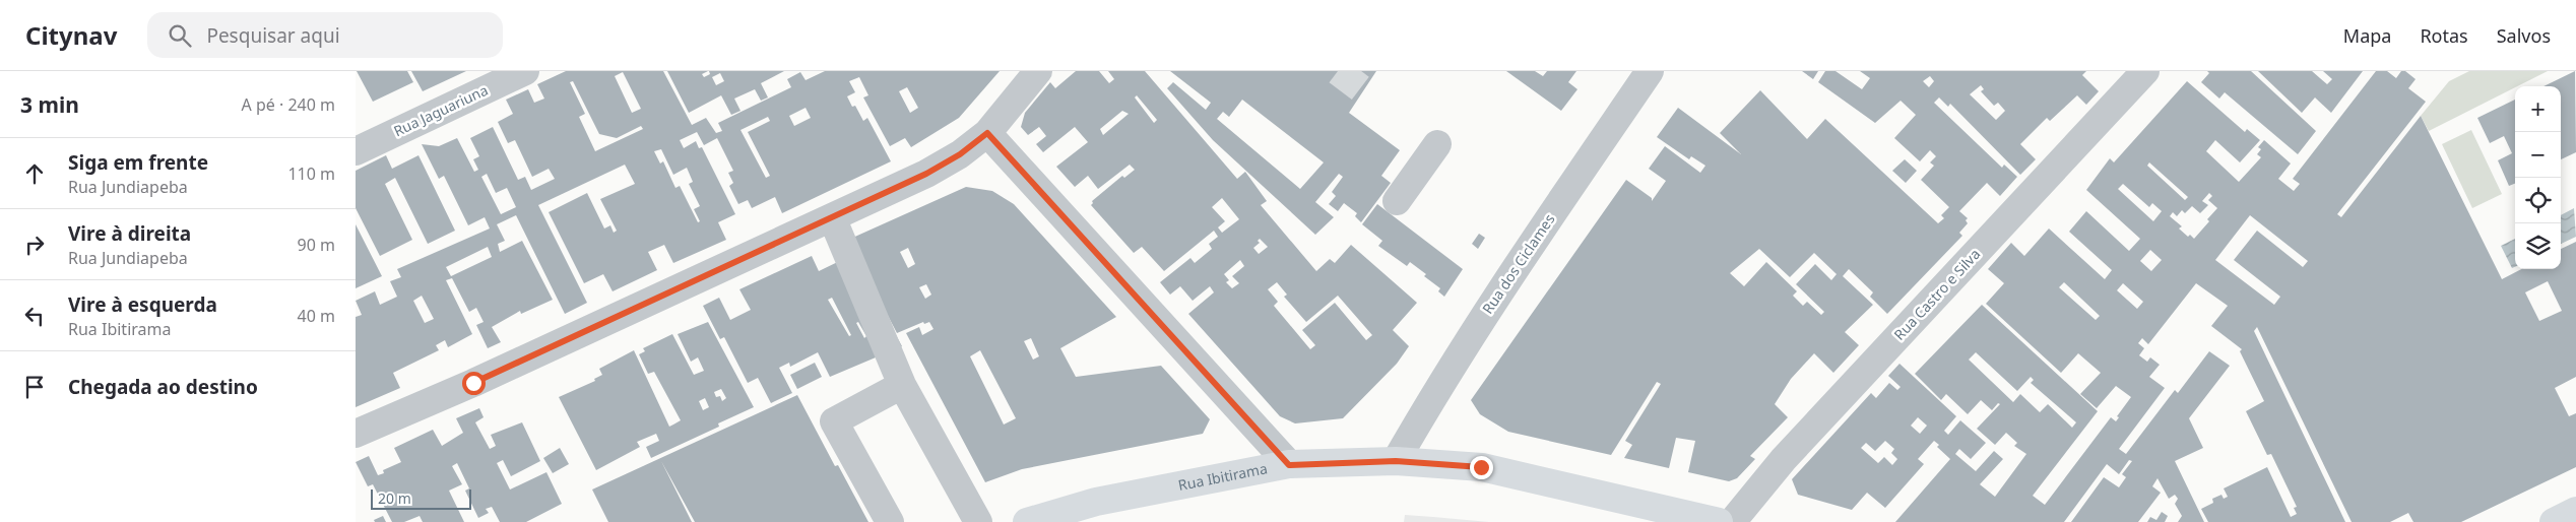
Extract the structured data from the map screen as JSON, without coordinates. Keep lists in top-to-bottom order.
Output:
{
  "streets": {
    "main road": ["Rua Ibitirama"],
    "street": ["Rua Jaguariuna", "Rua dos Ciclames", "Rua Castro e Silva"]
  },
  "crossings": [
    ["Rua dos Ciclames", "Rua Ibitirama"]
  ],
  "scale_bar": "20 m",
  "page": {
    "header": "Citynav",
    "search": "Pesquisar aqui",
    "nav": ["Mapa", "Rotas", "Salvos"],
    "heading": ["3 min", "A pé · 240 m"],
    "map_buttons": ["+", "−"],
    "list": [
      ["Siga em frente", "Rua Jundiapeba", "110 m"],
      ["Vire à direita", "Rua Jundiapeba", "90 m"],
      ["Vire à esquerda", "Rua Ibitirama", "40 m"],
      "Chegada ao destino"
    ],
    "scale": "20 m"
  }
}
